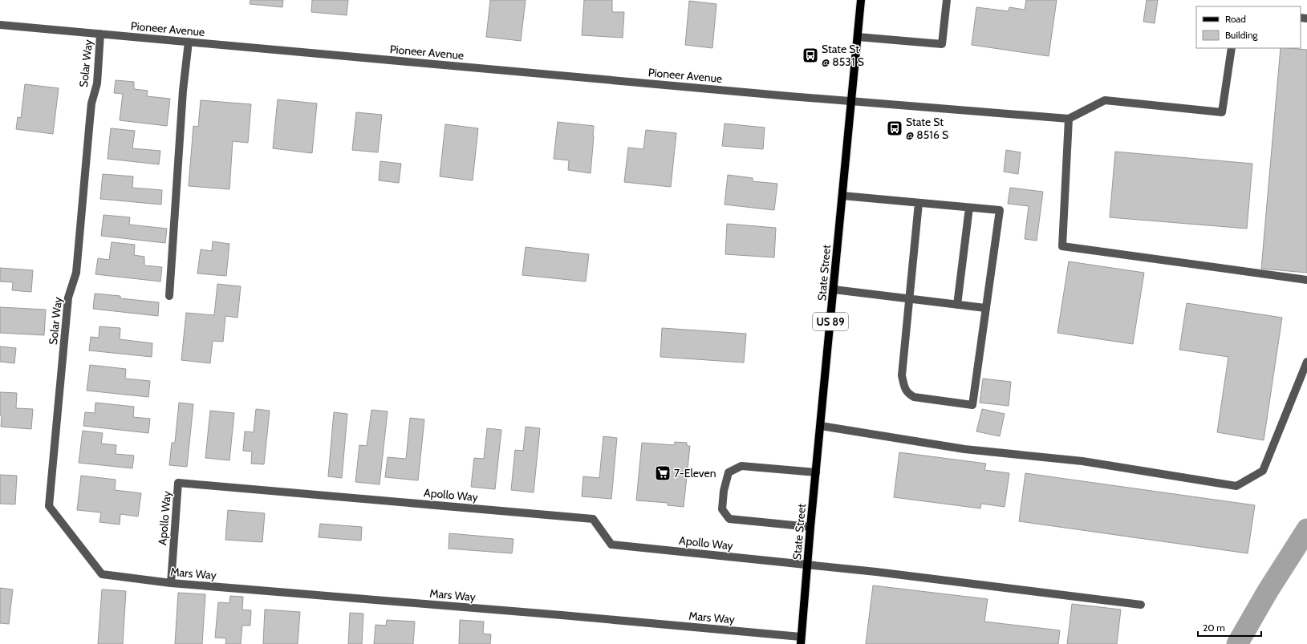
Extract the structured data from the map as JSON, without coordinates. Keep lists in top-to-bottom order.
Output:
{
  "streets": {
    "main road": ["State Street", "US 89"],
    "street": [
      "Pioneer Avenue",
      "Solar Way",
      "Apollo Way",
      "Mars Way"
    ]
  },
  "crossings": [
    ["Pioneer Avenue", "Solar Way"],
    ["Pioneer Avenue", "State Street"],
    ["Solar Way", "Mars Way"],
    ["State Street", "Apollo Way"],
    ["State Street", "Mars Way"],
    ["Apollo Way", "Mars Way"]
  ],
  "places": {
    "bus stop": ["State St @ 8531 S", "State St @ 8516 S"],
    "supermarket": ["7-Eleven"]
  },
  "legend": ["Road", "Building"],
  "scale_bar": "20 m"
}
